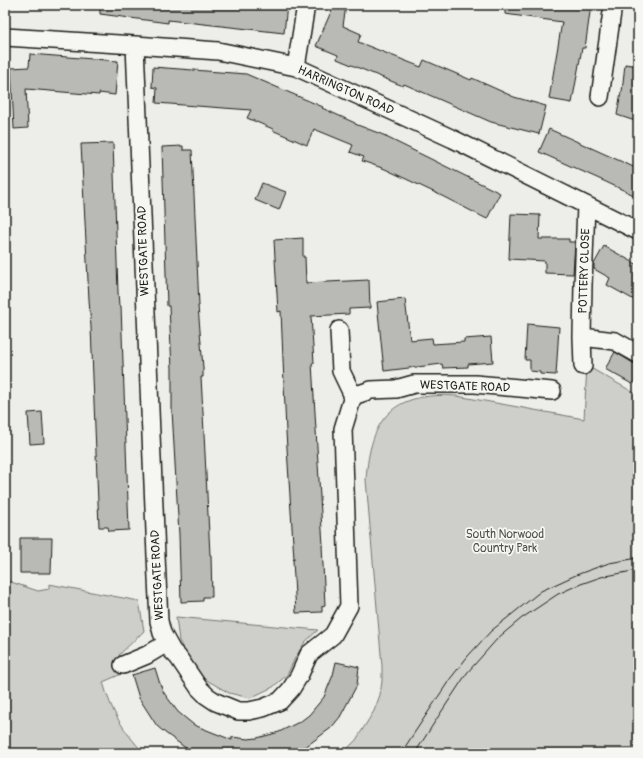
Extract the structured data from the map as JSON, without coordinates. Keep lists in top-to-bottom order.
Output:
{
  "streets": {
    "street": ["HARRINGTON ROAD", "WESTGATE ROAD", "POTTERY CLOSE"]
  },
  "crossings": [
    ["HARRINGTON ROAD", "WESTGATE ROAD"],
    ["HARRINGTON ROAD", "POTTERY CLOSE"]
  ],
  "parks": ["South Norwood Country Park"]
}
